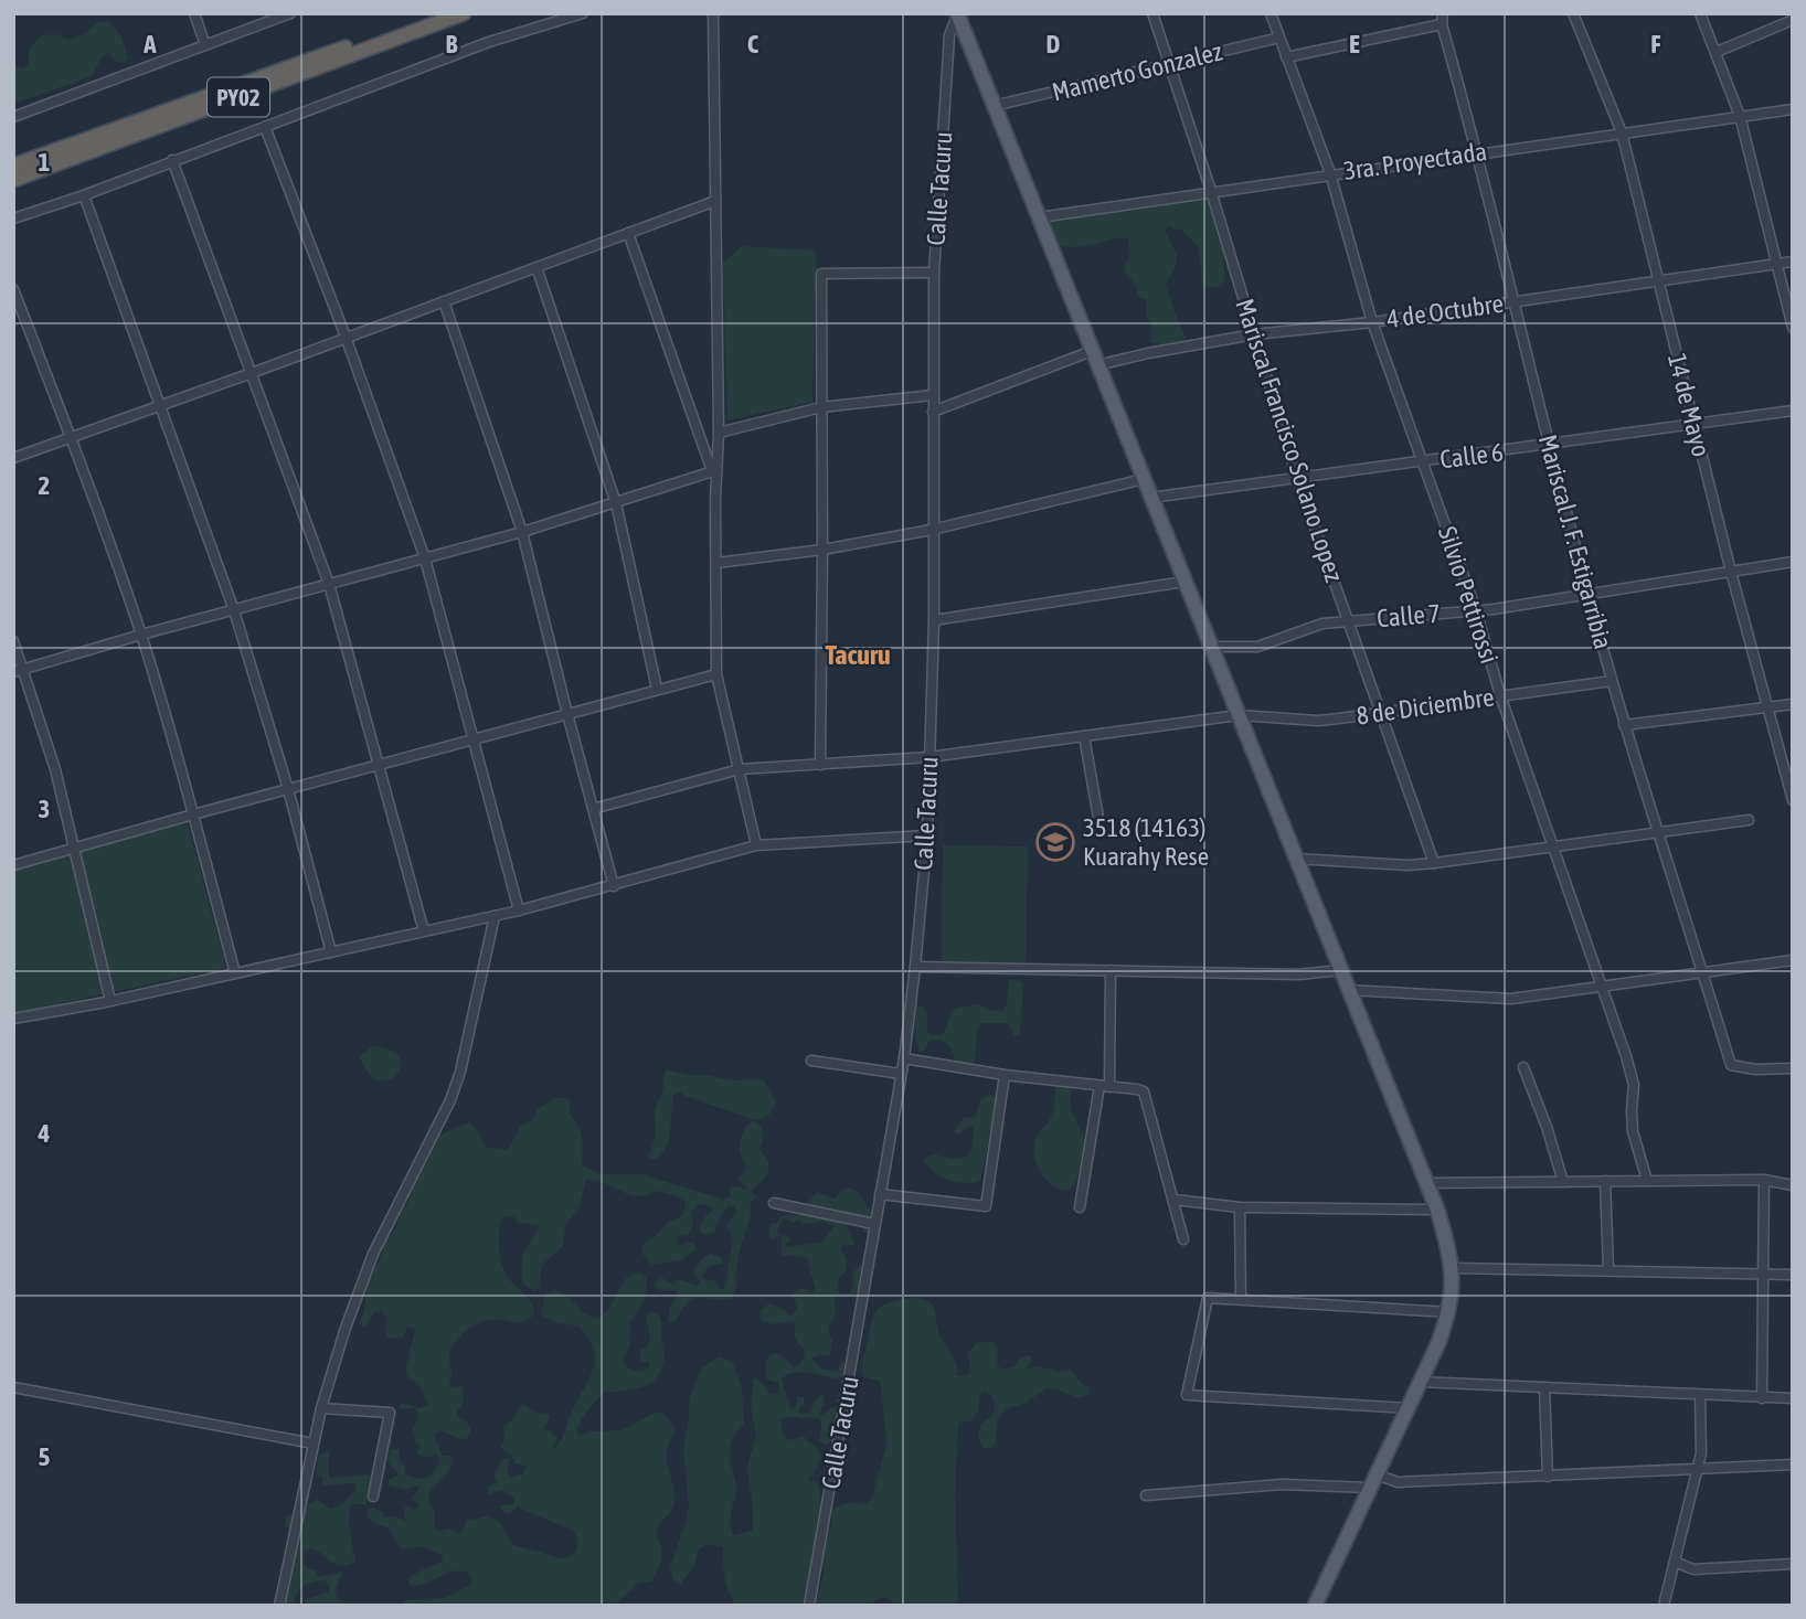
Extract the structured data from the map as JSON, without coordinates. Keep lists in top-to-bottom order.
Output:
{
  "streets": {
    "highway": ["PY02"],
    "street": [
      "Mamerto Gonzalez",
      "3ra. Proyectada",
      "Calle Tacuru",
      "4 de Octubre",
      "14 de Mayo",
      "Mariscal Francisco Solano Lopez",
      "Calle 6",
      "Mariscal J. F. Estigarribia",
      "Silvio Pettirossi",
      "Calle 7",
      "8 de Diciembre"
    ]
  },
  "crossings": [
    ["Mamerto Gonzalez", "Mariscal Francisco Solano Lopez"],
    ["Mamerto Gonzalez", "Silvio Pettirossi"],
    ["3ra. Proyectada", "14 de Mayo"],
    ["3ra. Proyectada", "Mariscal Francisco Solano Lopez"],
    ["3ra. Proyectada", "Mariscal J. F. Estigarribia"],
    ["3ra. Proyectada", "Silvio Pettirossi"],
    ["Calle Tacuru", "8 de Diciembre"],
    ["4 de Octubre", "14 de Mayo"],
    ["4 de Octubre", "Mariscal Francisco Solano Lopez"],
    ["4 de Octubre", "Mariscal J. F. Estigarribia"],
    ["4 de Octubre", "Silvio Pettirossi"],
    ["14 de Mayo", "Calle 6"],
    ["14 de Mayo", "Calle 7"],
    ["Mariscal Francisco Solano Lopez", "Calle 6"],
    ["Mariscal Francisco Solano Lopez", "Calle 7"],
    ["Mariscal Francisco Solano Lopez", "8 de Diciembre"],
    ["Calle 6", "Mariscal J. F. Estigarribia"],
    ["Calle 6", "Silvio Pettirossi"],
    ["Mariscal J. F. Estigarribia", "Calle 7"],
    ["Mariscal J. F. Estigarribia", "8 de Diciembre"],
    ["Silvio Pettirossi", "Calle 7"],
    ["Silvio Pettirossi", "8 de Diciembre"]
  ],
  "districts": ["Tacuru"],
  "places": {
    "school or university": ["3518 (14163) Kuarahy Rese"]
  },
  "grid": {
    "columns": [
      "A",
      "B",
      "C",
      "D",
      "E",
      "F"
    ],
    "rows": [
      "1",
      "2",
      "3",
      "4",
      "5"
    ]
  }
}
